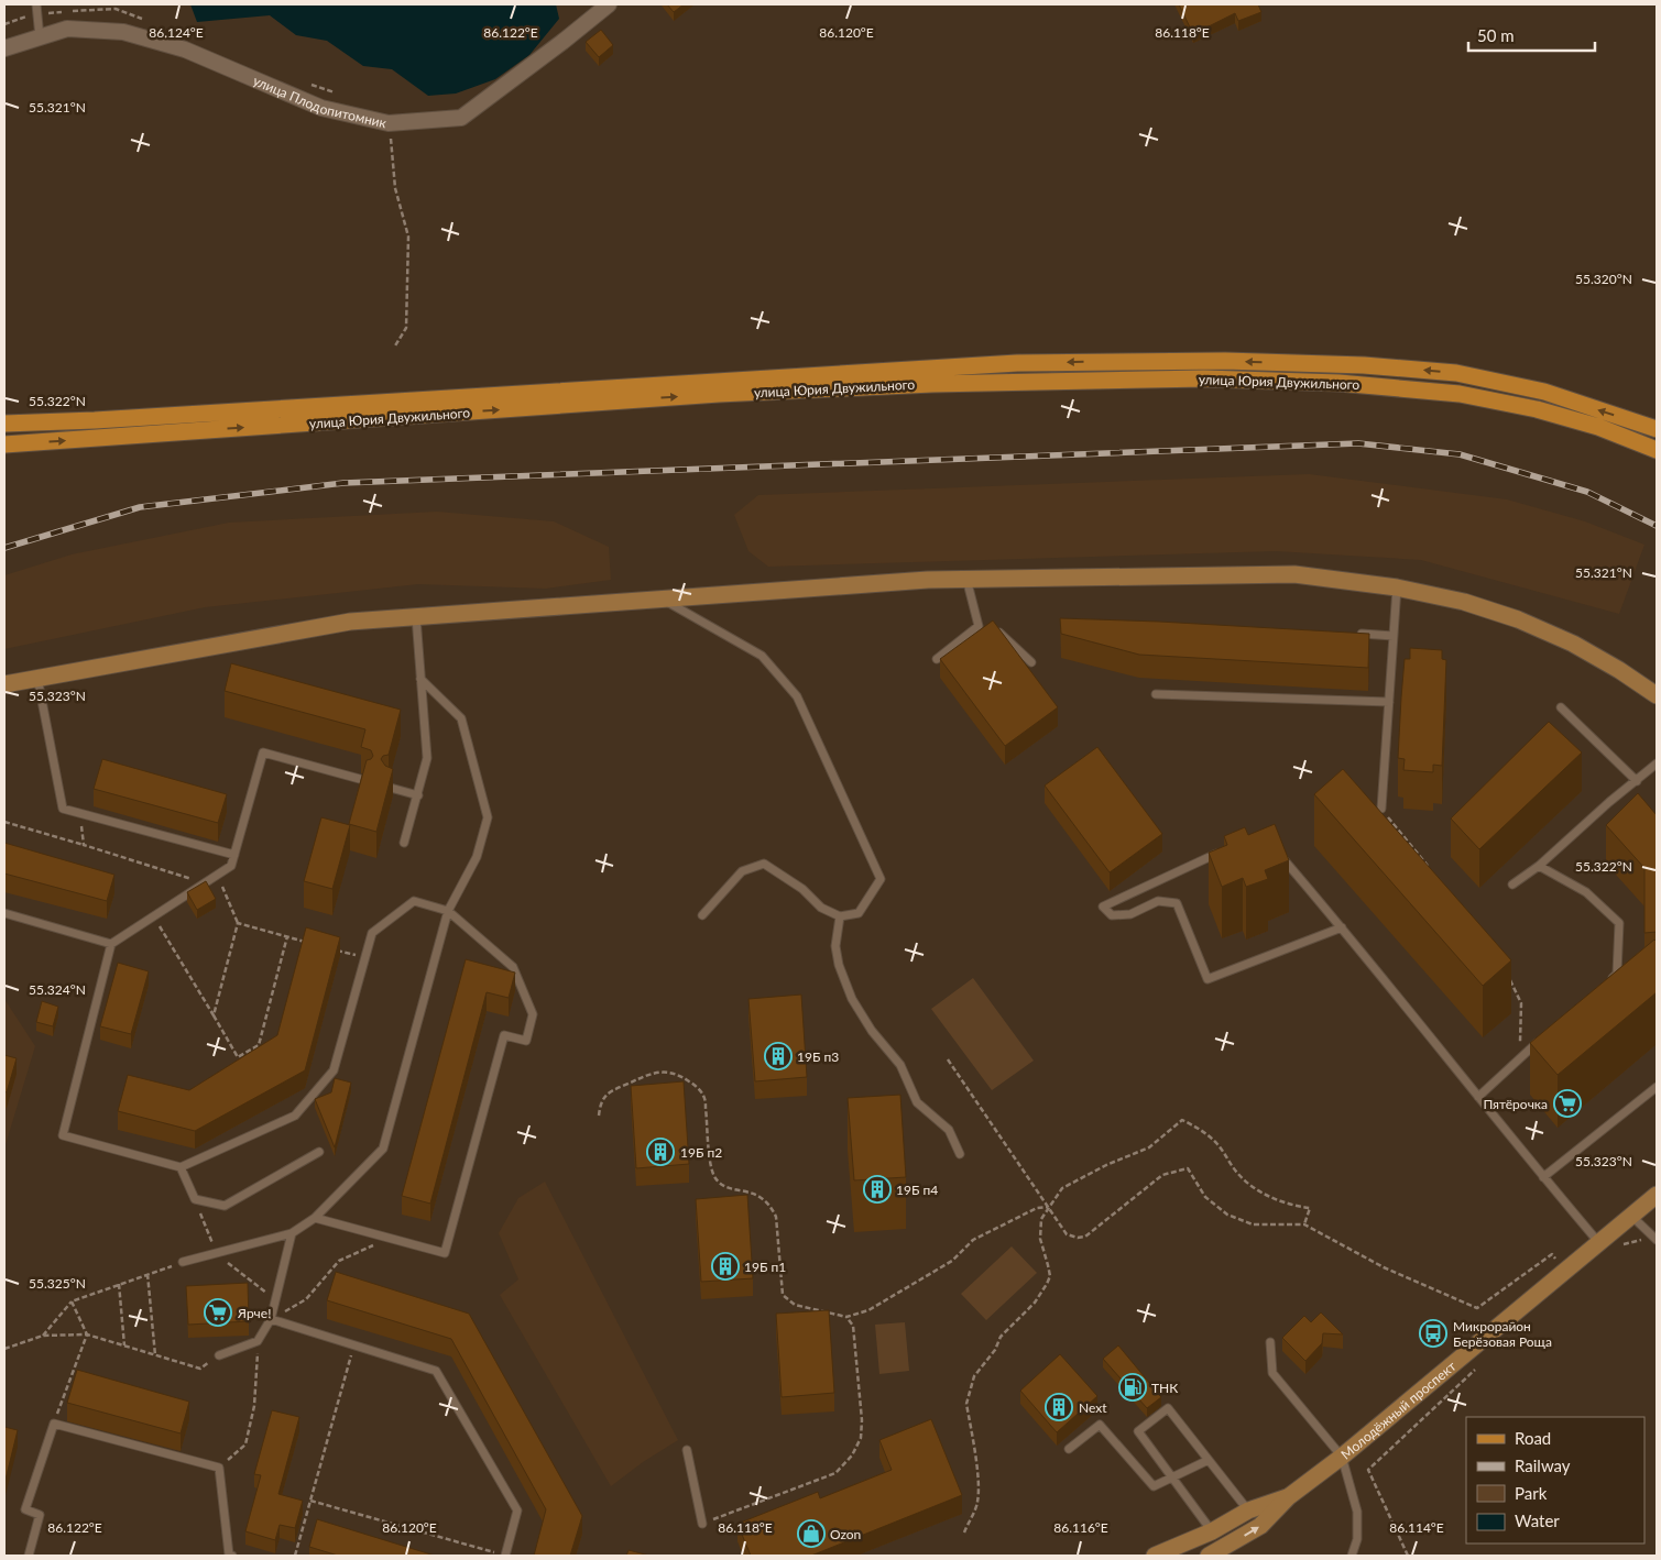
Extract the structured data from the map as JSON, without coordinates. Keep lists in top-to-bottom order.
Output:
{
  "streets": {
    "main road": ["улица Юрия Двужильного"],
    "street": ["улица Плодопитомник", "Молодёжный проспект"]
  },
  "places": {
    "building": [
      "19Б п3",
      "19Б п2",
      "19Б п4",
      "19Б п1",
      "Next"
    ],
    "supermarket": ["Пятёрочка", "Ярче!"],
    "bus stop": ["Микрорайон Берёзовая Роща"],
    "fuel station": ["ТНК"],
    "shop": ["Ozon"]
  },
  "legend": [
    "Road",
    "Railway",
    "Park",
    "Water"
  ],
  "scale_bar": "50 m",
  "coordinates": [
    "86.124°E",
    "86.122°E",
    "86.120°E",
    "86.118°E",
    "55.321°N",
    "55.320°N",
    "55.322°N",
    "55.323°N",
    "55.324°N",
    "55.325°N",
    "86.116°E",
    "86.114°E"
  ]
}
